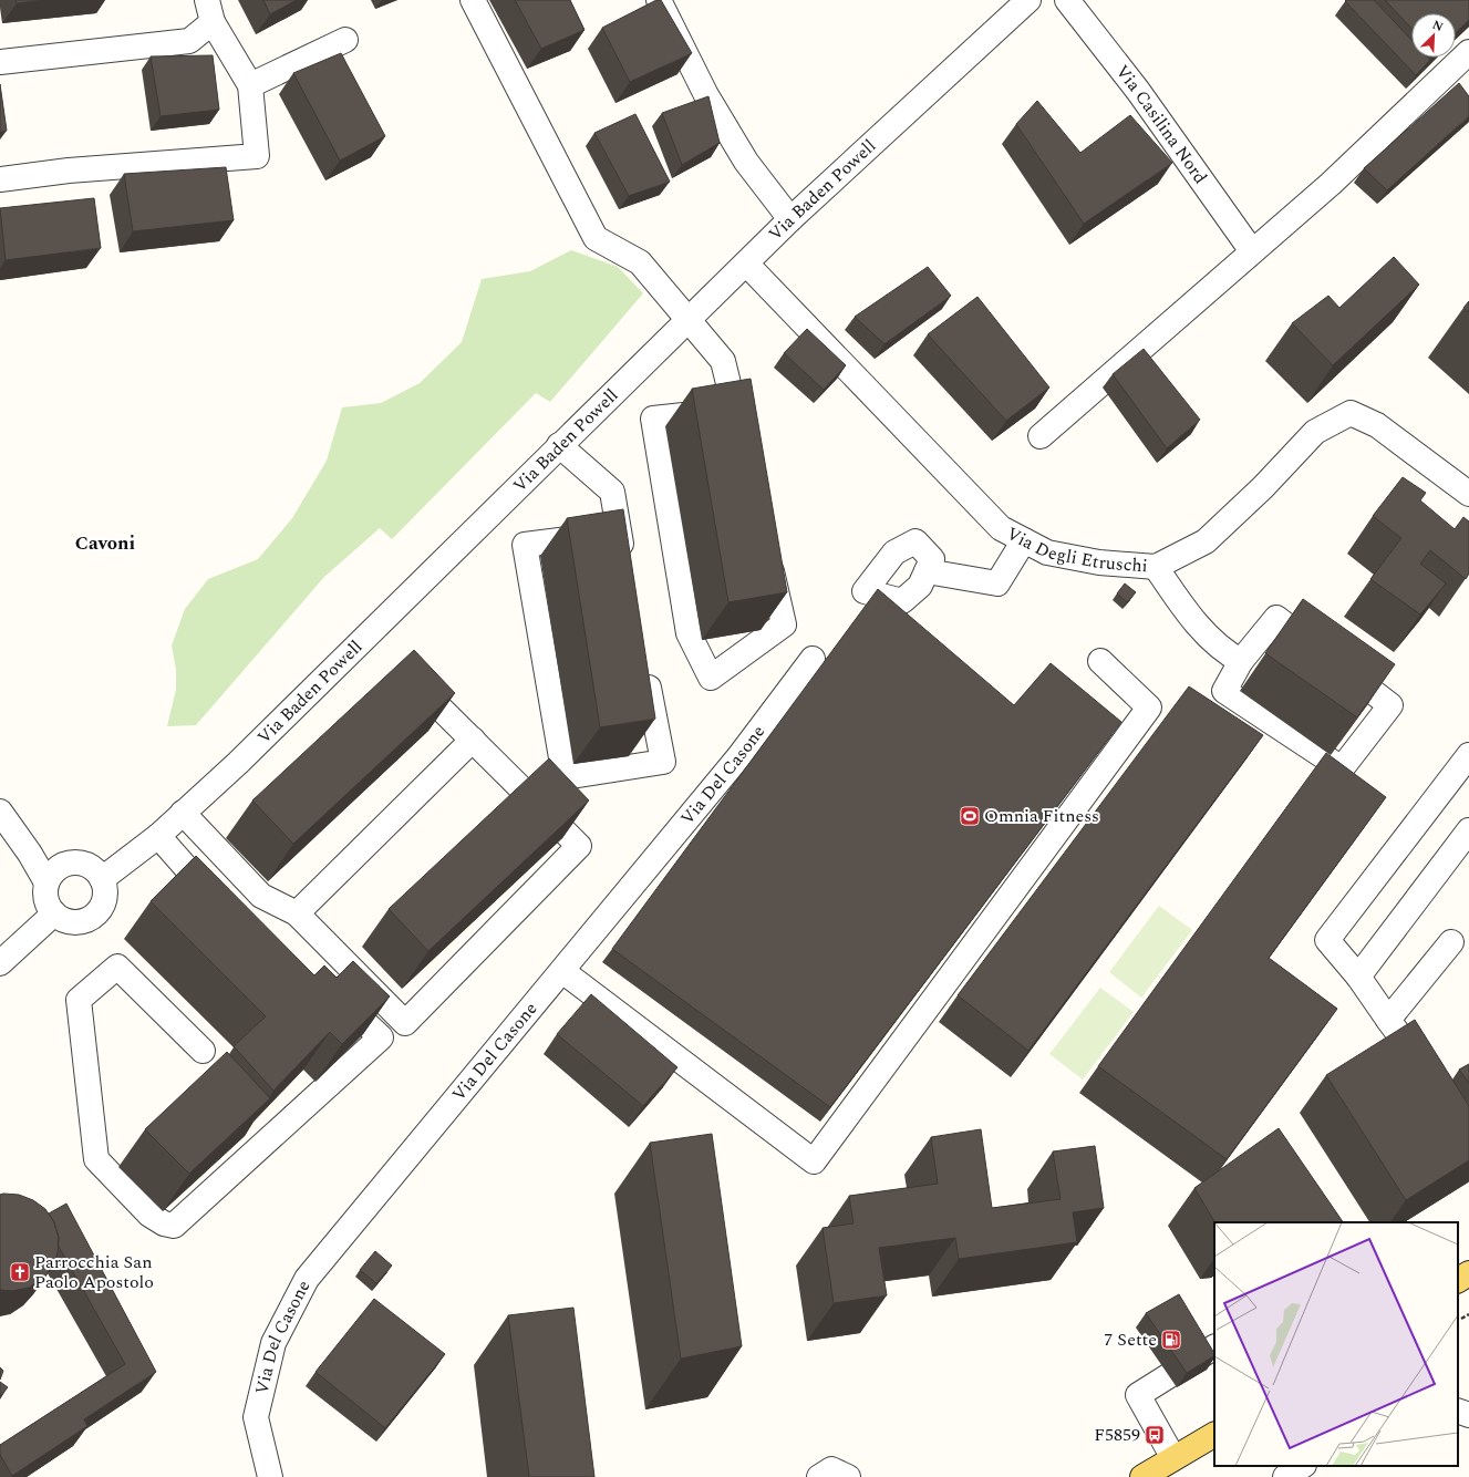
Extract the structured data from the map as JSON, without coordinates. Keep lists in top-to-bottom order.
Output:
{
  "streets": {
    "street": [
      "Via Casilina Nord",
      "Via Baden Powell",
      "Via Degli Etruschi",
      "Via Del Casone"
    ]
  },
  "crossings": [
    ["Via Baden Powell", "Via Degli Etruschi"]
  ],
  "districts": ["Cavoni"],
  "places": {
    "sports": ["Omnia Fitness"],
    "church": ["Parrocchia San Paolo Apostolo"],
    "fuel station": ["7 Sette"],
    "bus stop": ["F5859"]
  },
  "north": "top right"
}
